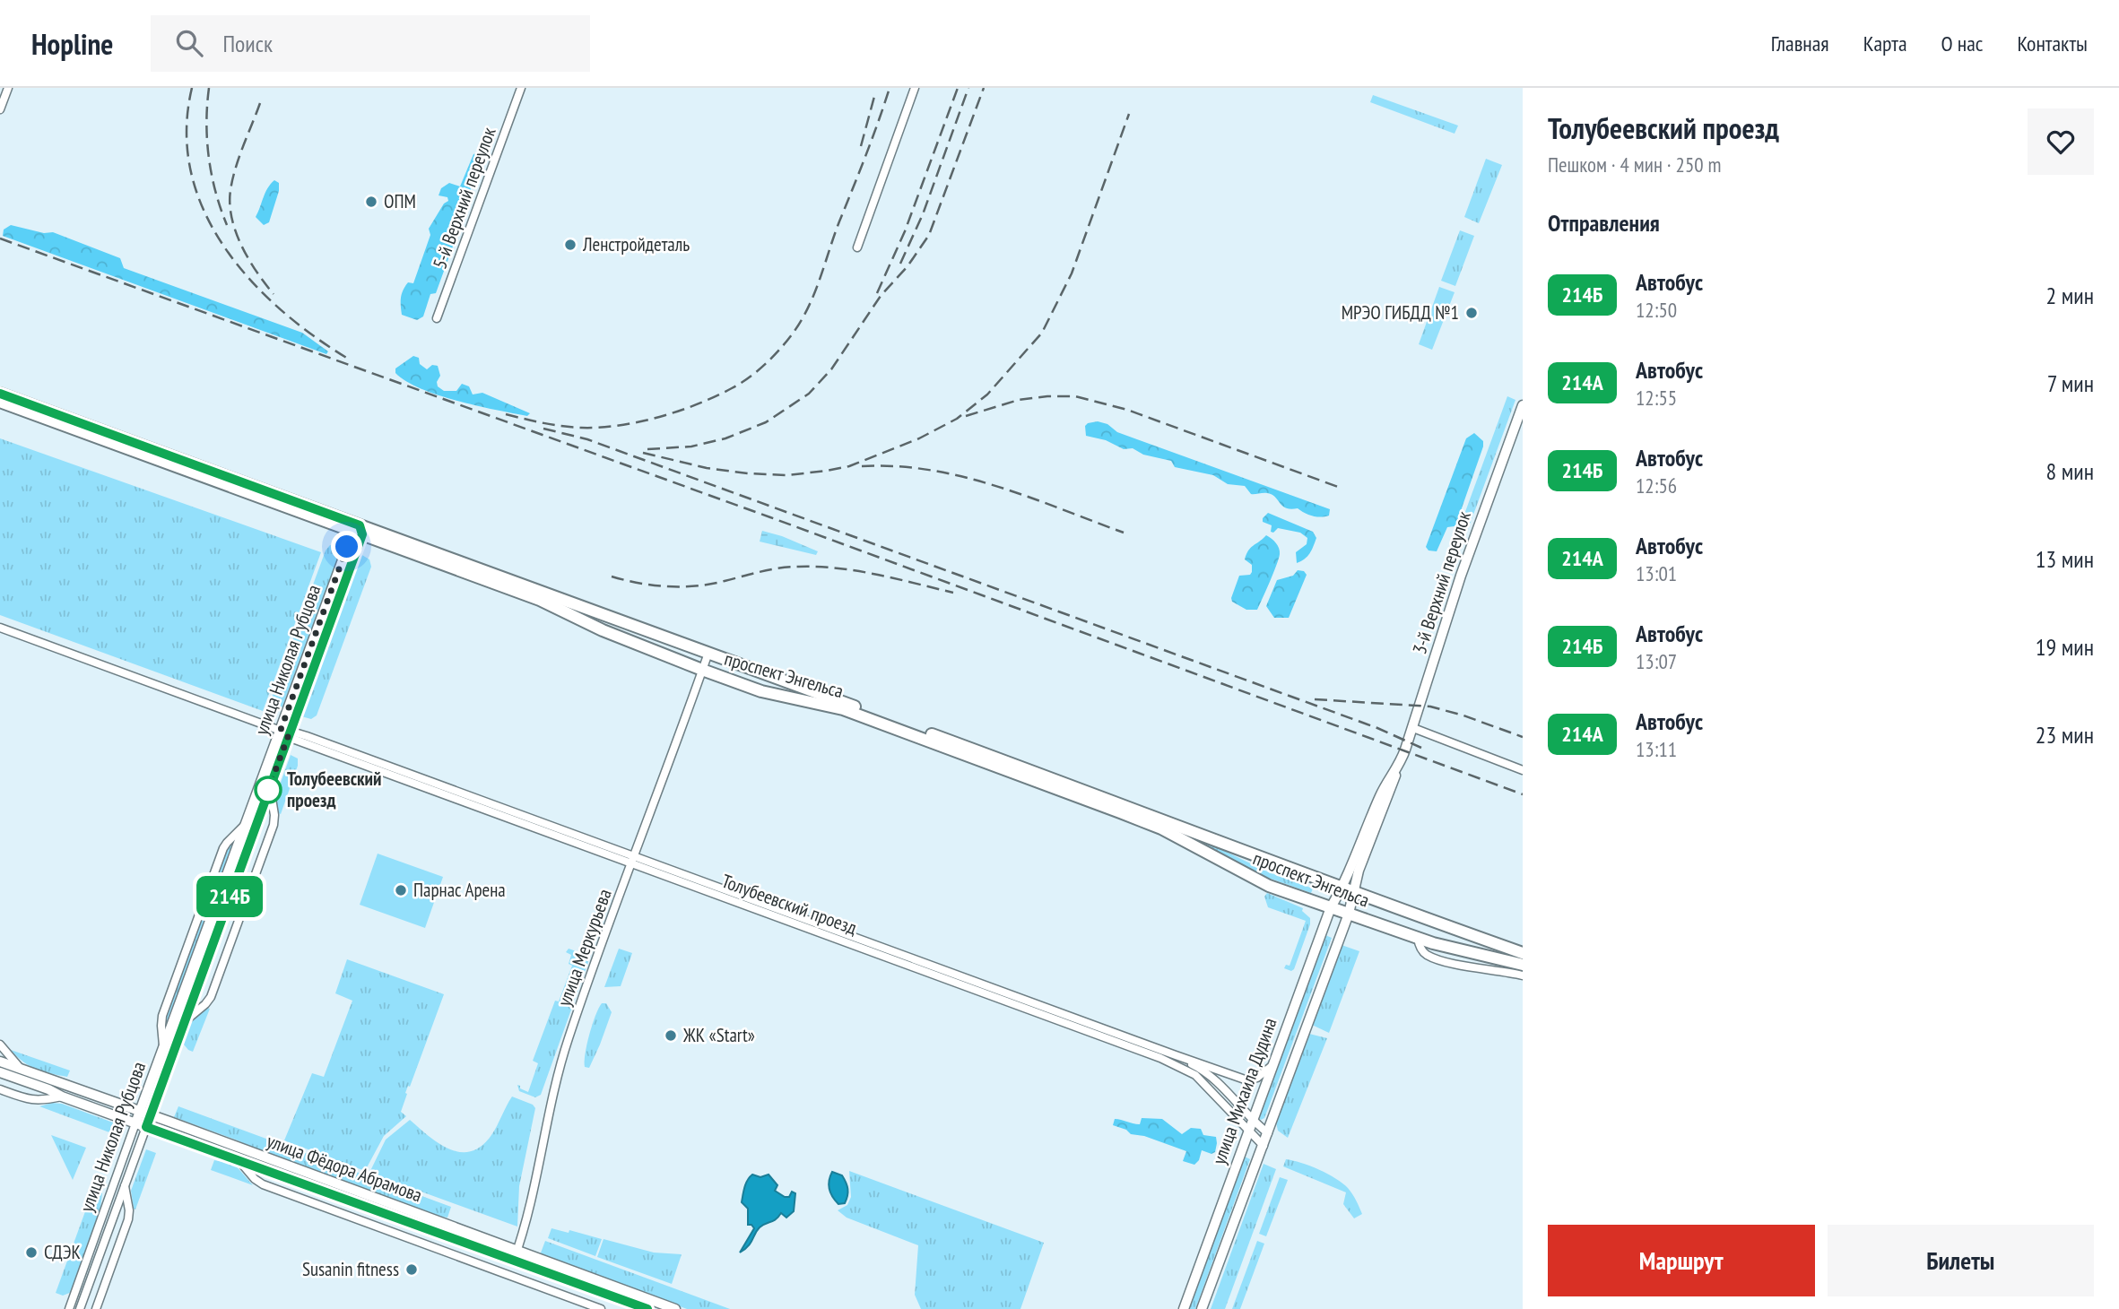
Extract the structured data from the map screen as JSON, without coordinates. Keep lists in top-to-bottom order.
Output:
{
  "streets": {
    "main road": ["проспект Энгельса"],
    "street": [
      "5-й Верхний переулок",
      "3-й Верхний переулок",
      "улица Николая Рубцова",
      "Толубеевский проезд",
      "улица Меркурьева",
      "улица Михаила Дудина",
      "улица Фёдора Абрамова"
    ]
  },
  "crossings": [
    ["3-й Верхний переулок", "проспект Энгельса"],
    ["3-й Верхний переулок", "улица Михаила Дудина"],
    ["улица Николая Рубцова", "проспект Энгельса"],
    ["улица Николая Рубцова", "Толубеевский проезд"],
    ["улица Николая Рубцова", "улица Фёдора Абрамова"],
    ["проспект Энгельса", "улица Меркурьева"],
    ["проспект Энгельса", "улица Михаила Дудина"],
    ["Толубеевский проезд", "улица Меркурьева"],
    ["Толубеевский проезд", "улица Михаила Дудина"],
    ["улица Меркурьева", "улица Фёдора Абрамова"]
  ],
  "places": [
    "ОПМ",
    "Ленстройдеталь",
    "МРЭО ГИБДД №1",
    "Толубеевский проезд",
    "Парнас Арена",
    "ЖК «Start»",
    "СДЭК",
    "Susanin fitness"
  ],
  "lines": ["bus line 214Б"],
  "page": {
    "header": "Hopline",
    "search": "Поиск",
    "nav": [
      "Главная",
      "Карта",
      "О нас",
      "Контакты"
    ],
    "on_map": "214Б",
    "heading": [
      ["Толубеевский проезд", "Пешком · 4 мин · 250 m"],
      "Отправления"
    ],
    "list": [
      {
        "mark": "214Б",
        "name": "Автобус",
        "note": "12:50",
        "value": "2 мин"
      },
      {
        "mark": "214А",
        "name": "Автобус",
        "note": "12:55",
        "value": "7 мин"
      },
      {
        "mark": "214Б",
        "name": "Автобус",
        "note": "12:56",
        "value": "8 мин"
      },
      {
        "mark": "214А",
        "name": "Автобус",
        "note": "13:01",
        "value": "13 мин"
      },
      {
        "mark": "214Б",
        "name": "Автобус",
        "note": "13:07",
        "value": "19 мин"
      },
      {
        "mark": "214А",
        "name": "Автобус",
        "note": "13:11",
        "value": "23 мин"
      }
    ],
    "buttons": ["Маршрут", "Билеты"]
  }
}
